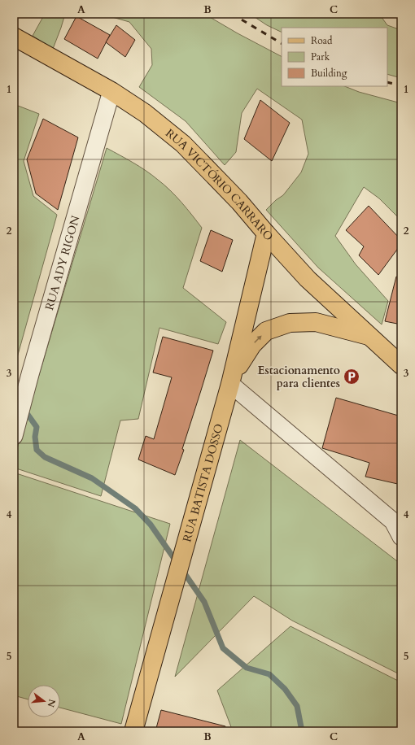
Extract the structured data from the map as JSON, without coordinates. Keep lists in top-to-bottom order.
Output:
{
  "streets": {
    "main road": ["RUA VICTÓRIO CARRARO", "RUA BATISTA DOSSO"],
    "street": ["RUA ADY RIGON"]
  },
  "crossings": [
    ["RUA VICTÓRIO CARRARO", "RUA ADY RIGON"],
    ["RUA VICTÓRIO CARRARO", "RUA BATISTA DOSSO"]
  ],
  "places": {
    "parking": ["Estacionamento para clientes"]
  },
  "legend": ["Road", "Park", "Building"],
  "north": "right",
  "grid": {
    "columns": ["A", "B", "C"],
    "rows": [
      "1",
      "2",
      "3",
      "4",
      "5"
    ]
  }
}
